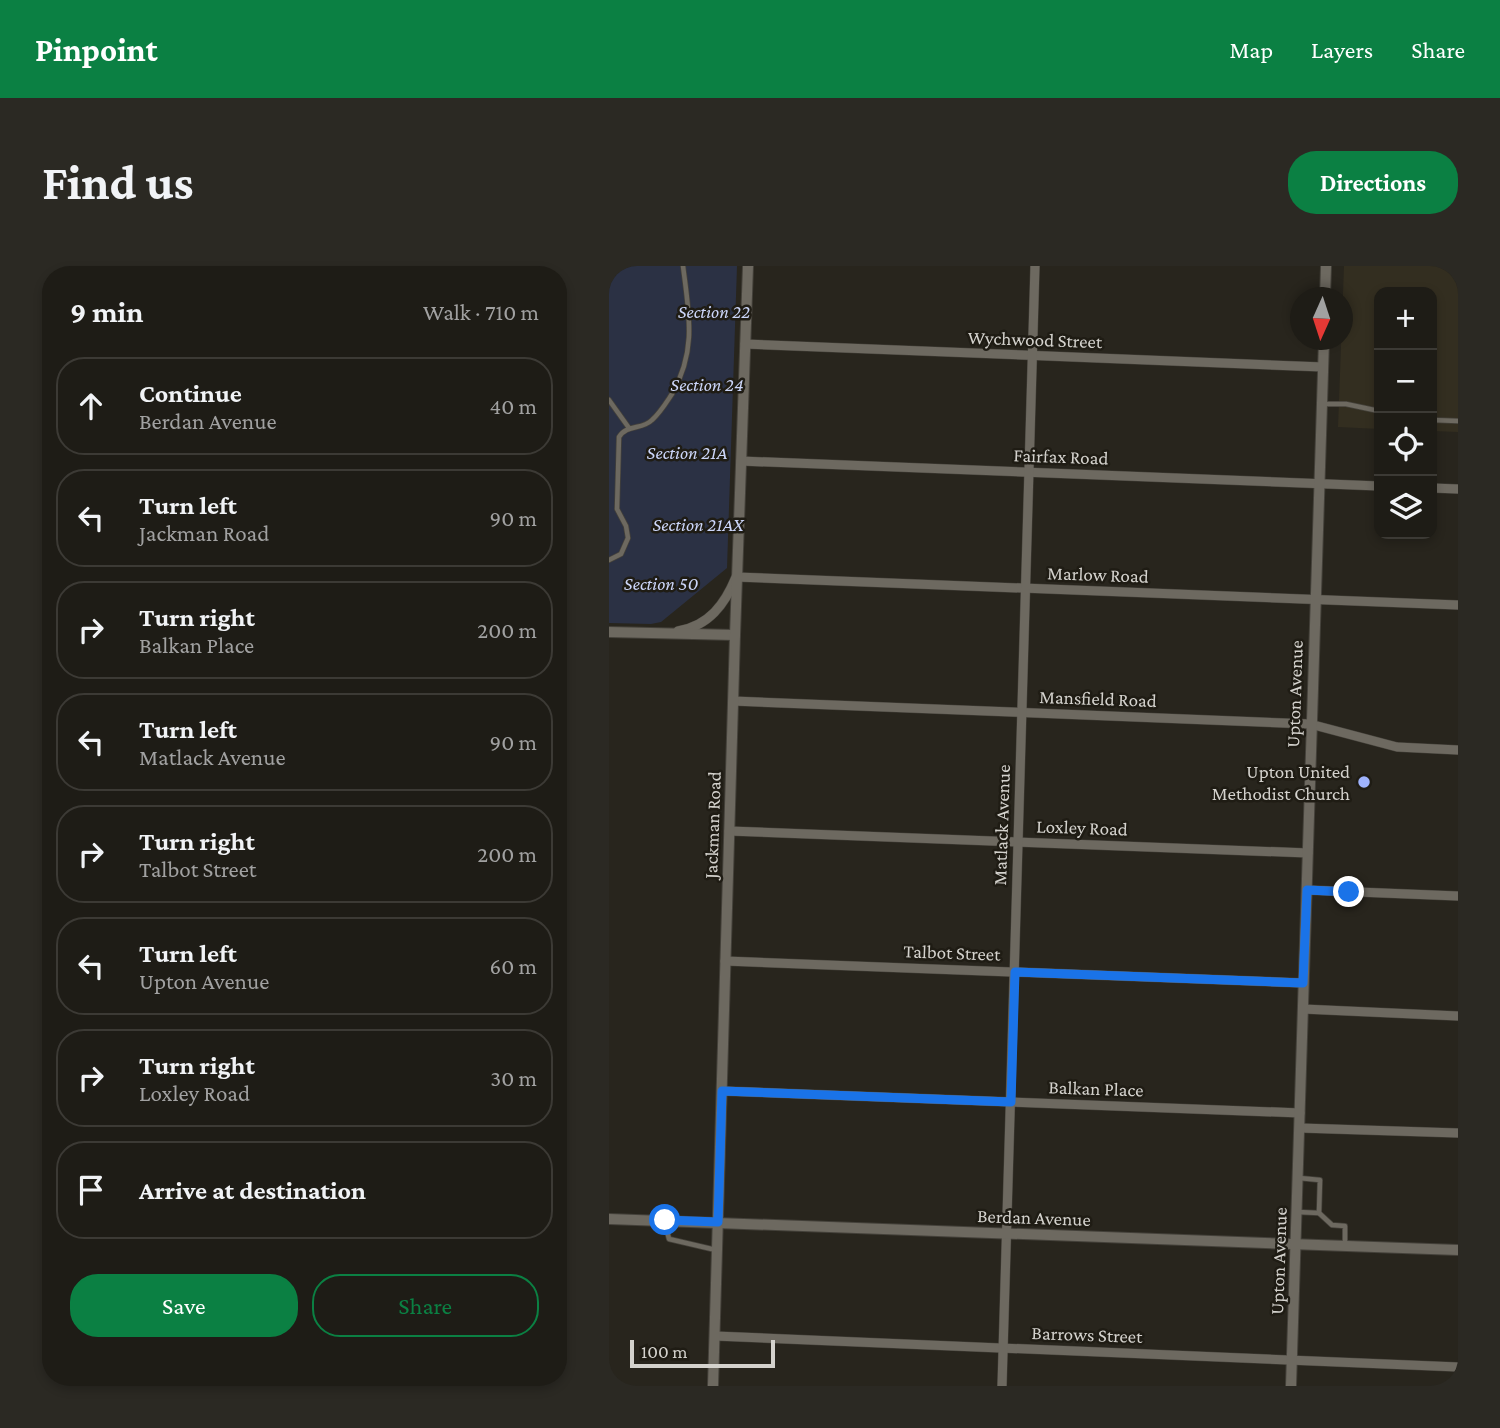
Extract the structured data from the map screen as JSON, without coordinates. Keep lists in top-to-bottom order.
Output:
{
  "streets": {
    "street": [
      "Wychwood Street",
      "Fairfax Road",
      "Marlow Road",
      "Upton Avenue",
      "Mansfield Road",
      "Jackman Road",
      "Matlack Avenue",
      "Loxley Road",
      "Talbot Street",
      "Balkan Place",
      "Berdan Avenue",
      "Barrows Street"
    ]
  },
  "crossings": [
    ["Wychwood Street", "Upton Avenue"],
    ["Wychwood Street", "Jackman Road"],
    ["Wychwood Street", "Matlack Avenue"],
    ["Fairfax Road", "Upton Avenue"],
    ["Fairfax Road", "Jackman Road"],
    ["Fairfax Road", "Matlack Avenue"],
    ["Marlow Road", "Upton Avenue"],
    ["Marlow Road", "Jackman Road"],
    ["Marlow Road", "Matlack Avenue"],
    ["Upton Avenue", "Mansfield Road"],
    ["Upton Avenue", "Loxley Road"],
    ["Upton Avenue", "Talbot Street"],
    ["Upton Avenue", "Balkan Place"],
    ["Upton Avenue", "Berdan Avenue"],
    ["Upton Avenue", "Barrows Street"],
    ["Mansfield Road", "Jackman Road"],
    ["Mansfield Road", "Matlack Avenue"],
    ["Jackman Road", "Loxley Road"],
    ["Jackman Road", "Talbot Street"],
    ["Jackman Road", "Balkan Place"],
    ["Jackman Road", "Berdan Avenue"],
    ["Jackman Road", "Barrows Street"],
    ["Matlack Avenue", "Loxley Road"],
    ["Matlack Avenue", "Talbot Street"],
    ["Matlack Avenue", "Balkan Place"],
    ["Matlack Avenue", "Berdan Avenue"],
    ["Matlack Avenue", "Barrows Street"]
  ],
  "parks": [
    "Section 22",
    "Section 24",
    "Section 21A",
    "Section 21AX",
    "Section 50"
  ],
  "places": ["Upton United Methodist Church"],
  "scale_bar": "100 m",
  "north": "bottom",
  "page": {
    "header": "Pinpoint",
    "nav": ["Map", "Layers", "Share"],
    "buttons": [
      "Directions",
      ["Save", "Share"]
    ],
    "title": "Find us",
    "heading": ["9 min", "Walk · 710 m"],
    "map_buttons": ["+", "−"],
    "list": [
      ["Continue", "Berdan Avenue", "40 m"],
      ["Turn left", "Jackman Road", "90 m"],
      ["Turn right", "Balkan Place", "200 m"],
      ["Turn left", "Matlack Avenue", "90 m"],
      ["Turn right", "Talbot Street", "200 m"],
      ["Turn left", "Upton Avenue", "60 m"],
      ["Turn right", "Loxley Road", "30 m"],
      "Arrive at destination"
    ],
    "scale": "100 m"
  }
}
